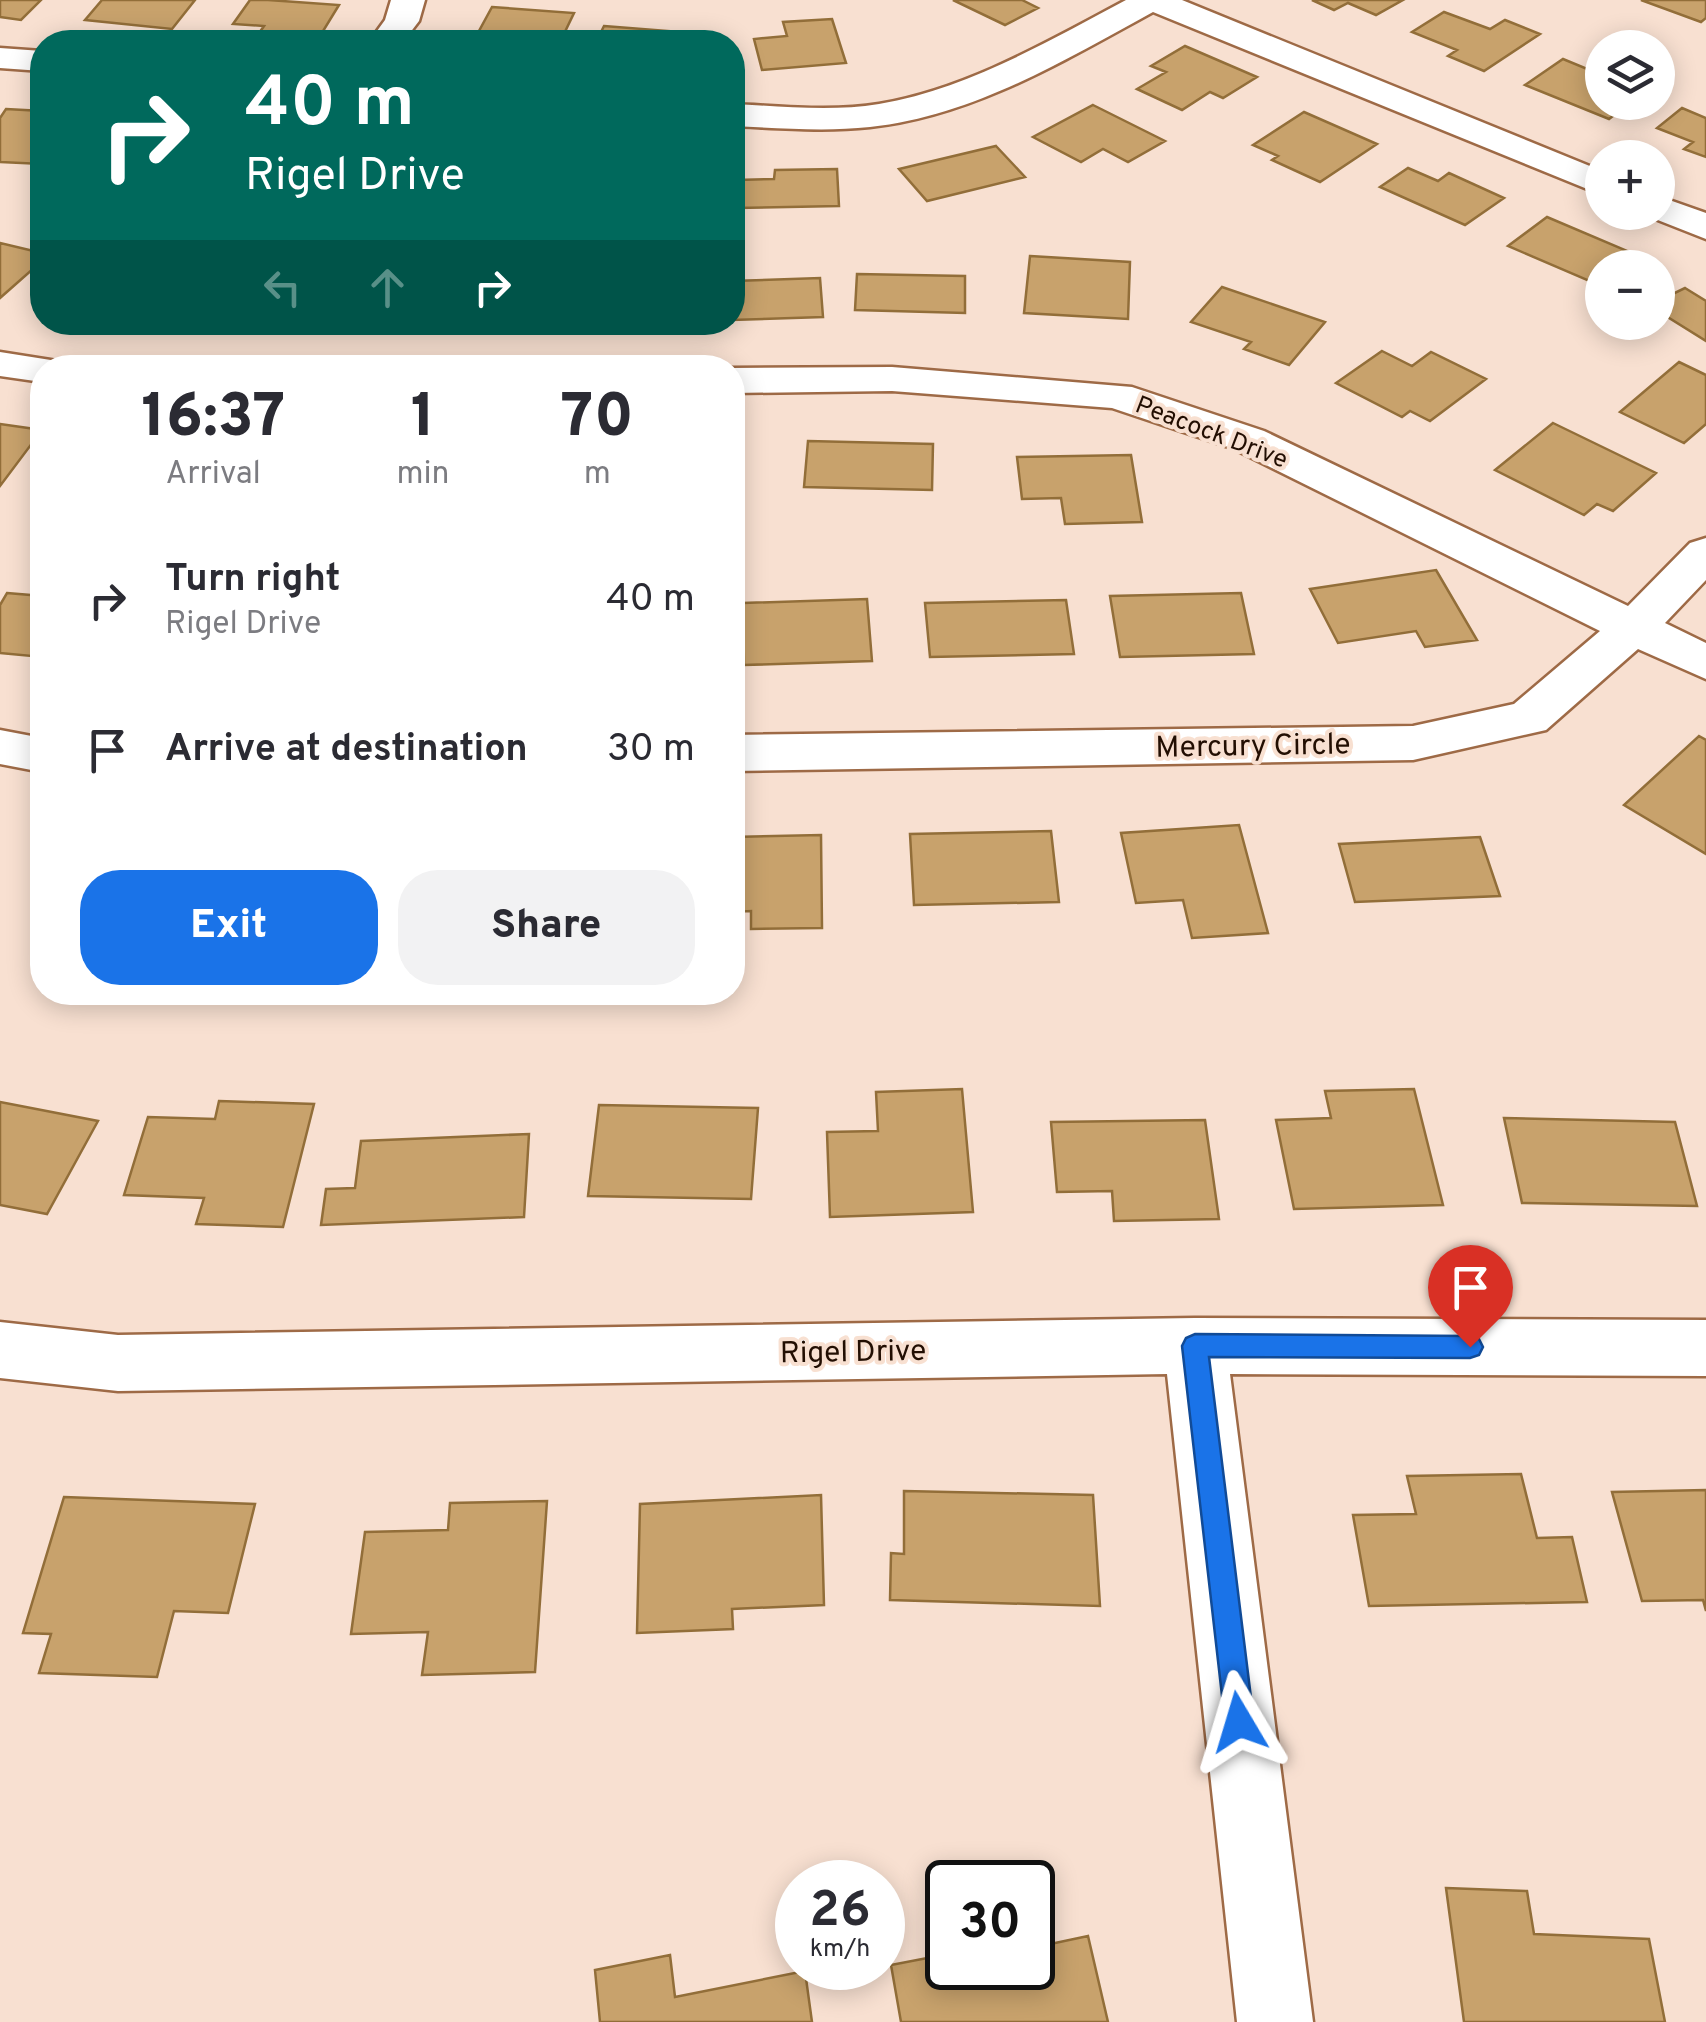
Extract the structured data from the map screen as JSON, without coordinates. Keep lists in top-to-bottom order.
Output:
{
  "streets": {
    "street": ["Peacock Drive", "Mercury Circle", "Rigel Drive"]
  },
  "crossings": [
    ["Peacock Drive", "Mercury Circle"]
  ],
  "page": {
    "map_buttons": ["+", "−"],
    "turn": ["40 m", "Rigel Drive"],
    "eta": [
      "16:37",
      "Arrival",
      "1",
      "min",
      "70",
      "m"
    ],
    "list": [
      {
        "name": "Turn right",
        "note": "Rigel Drive",
        "value": "40 m"
      },
      {
        "name": "Arrive at destination",
        "value": "30 m"
      }
    ],
    "buttons": ["Exit", "Share"],
    "speed": "26 km/h",
    "limit": "30"
  }
}
